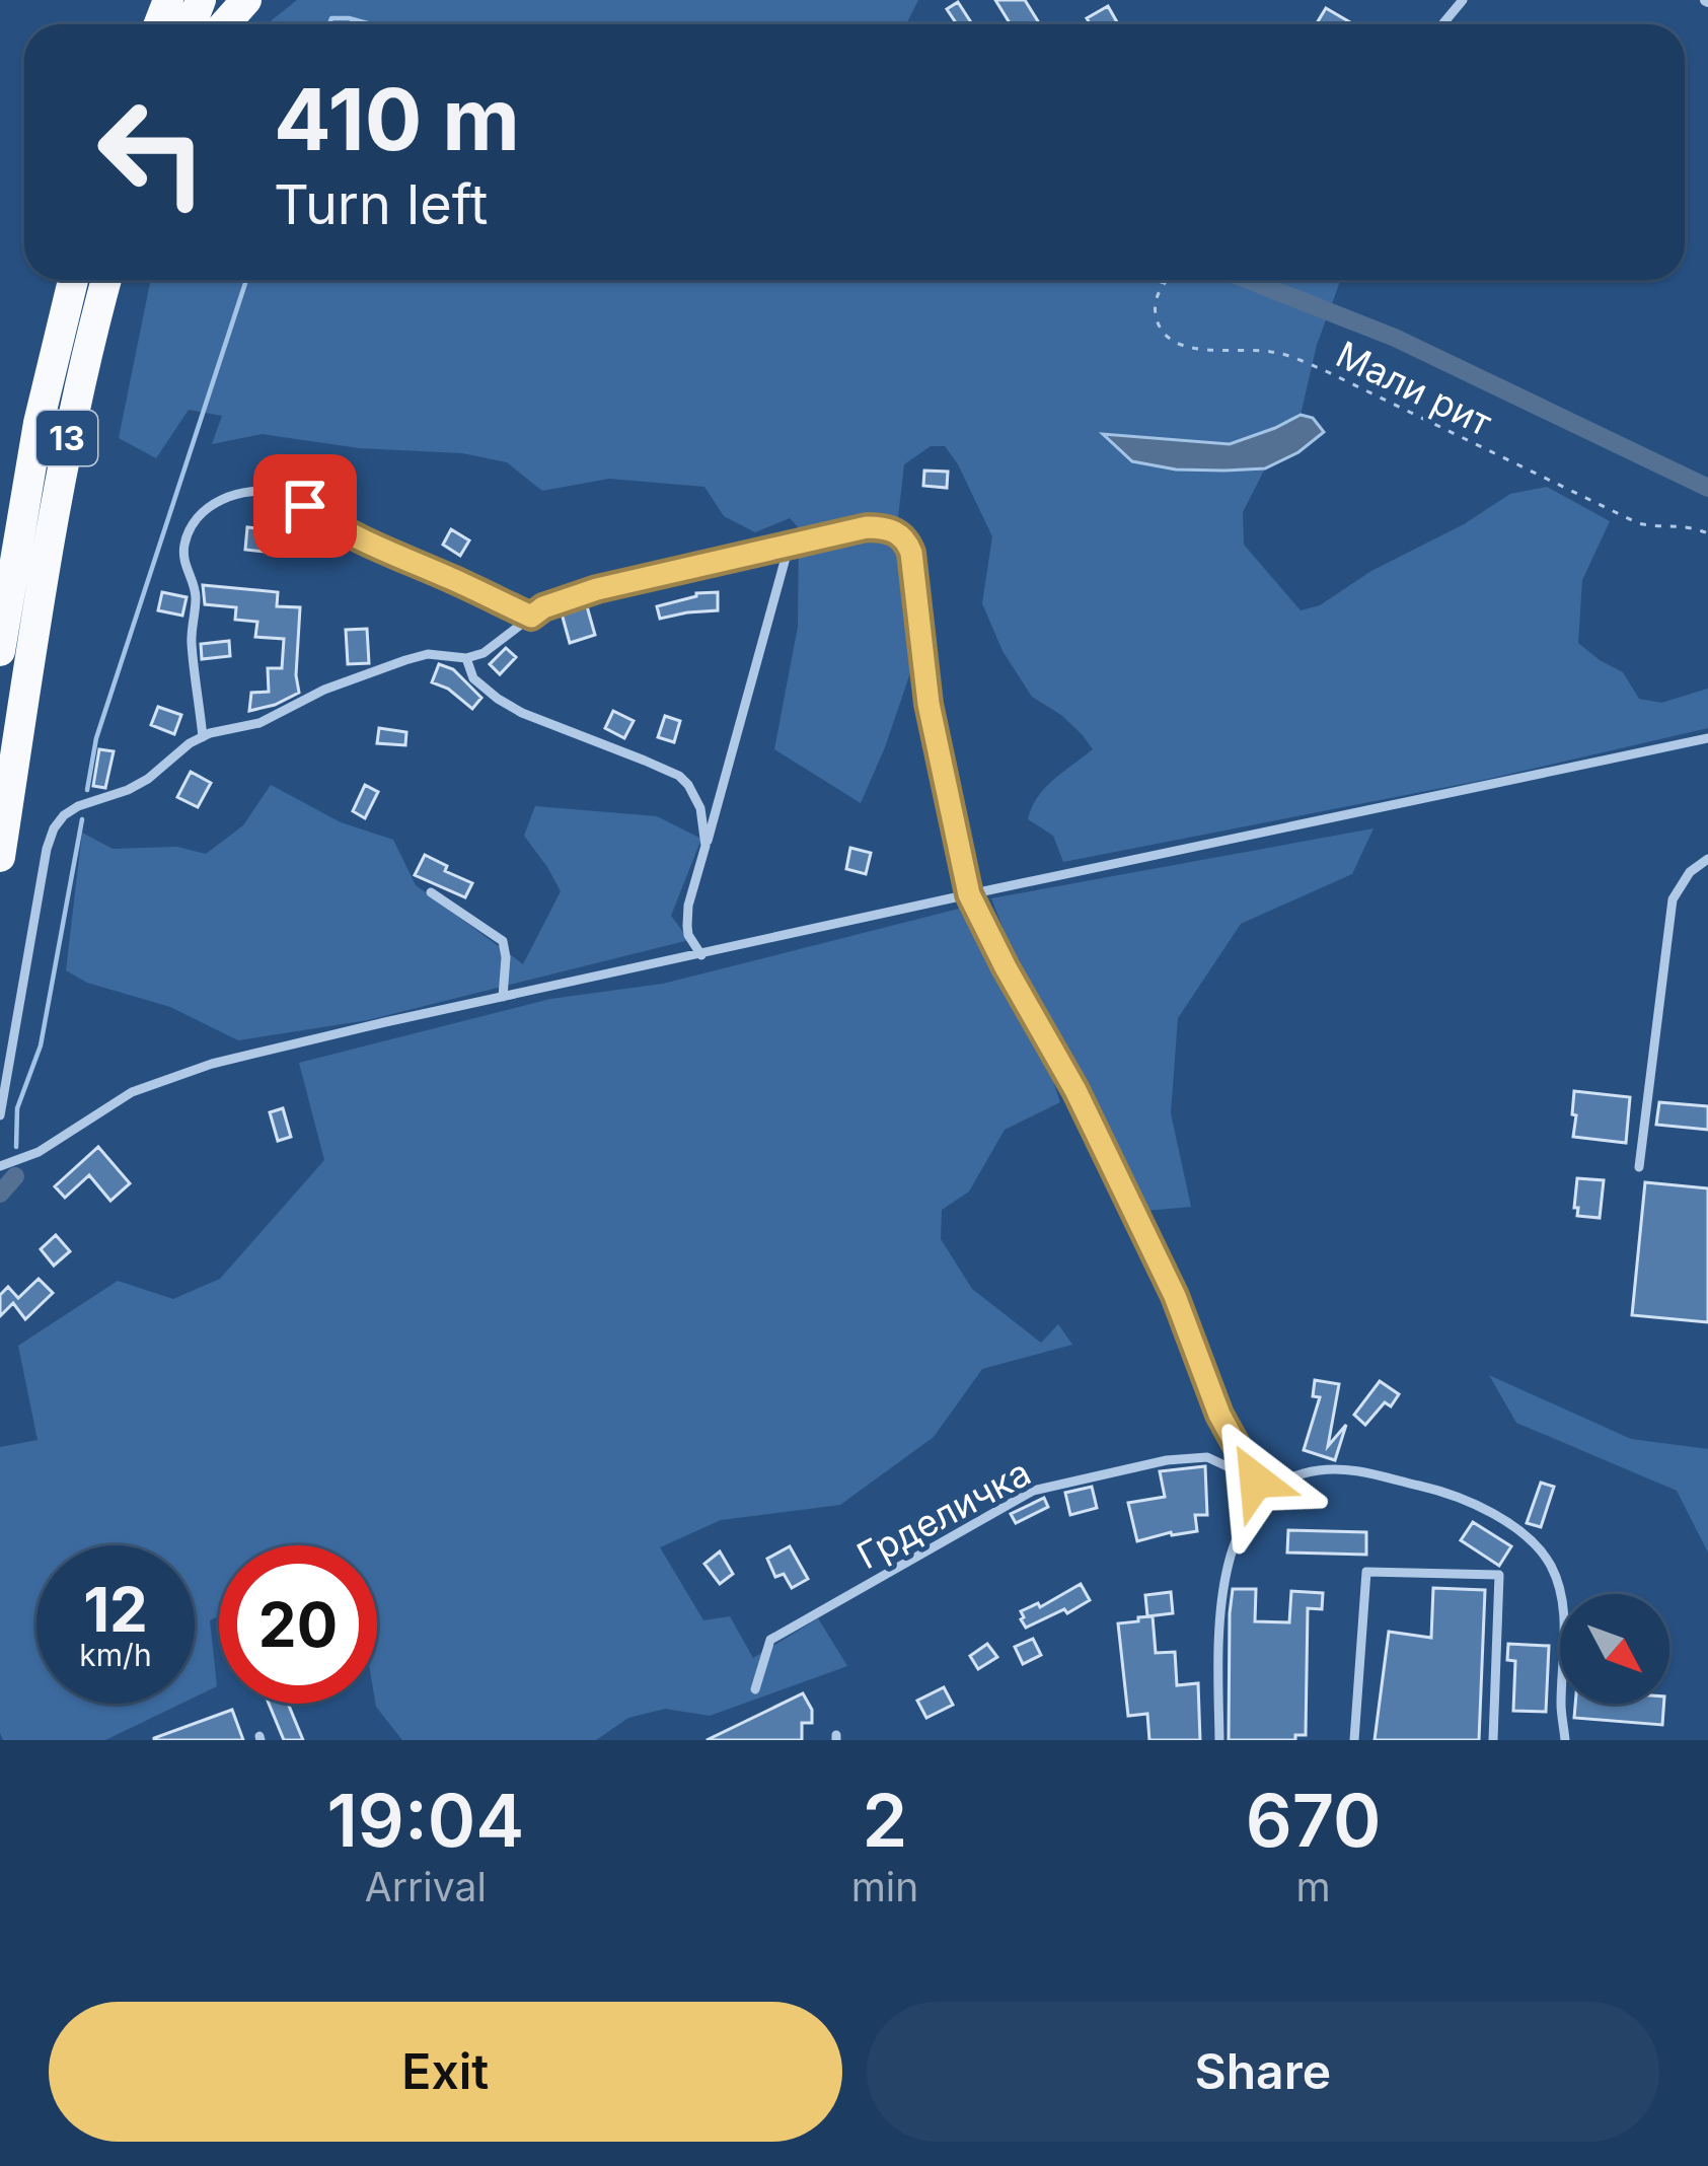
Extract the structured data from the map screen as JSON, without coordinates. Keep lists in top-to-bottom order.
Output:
{
  "streets": {
    "highway": ["13"],
    "lane": ["Грделичка"],
    "path": ["Мали рит"]
  },
  "north": "bottom right",
  "page": {
    "turn": ["410 m", "Turn left"],
    "speed": "12 km/h",
    "limit": "20",
    "eta": [
      "19:04",
      "Arrival",
      "2",
      "min",
      "670",
      "m"
    ],
    "buttons": ["Exit", "Share"]
  }
}
